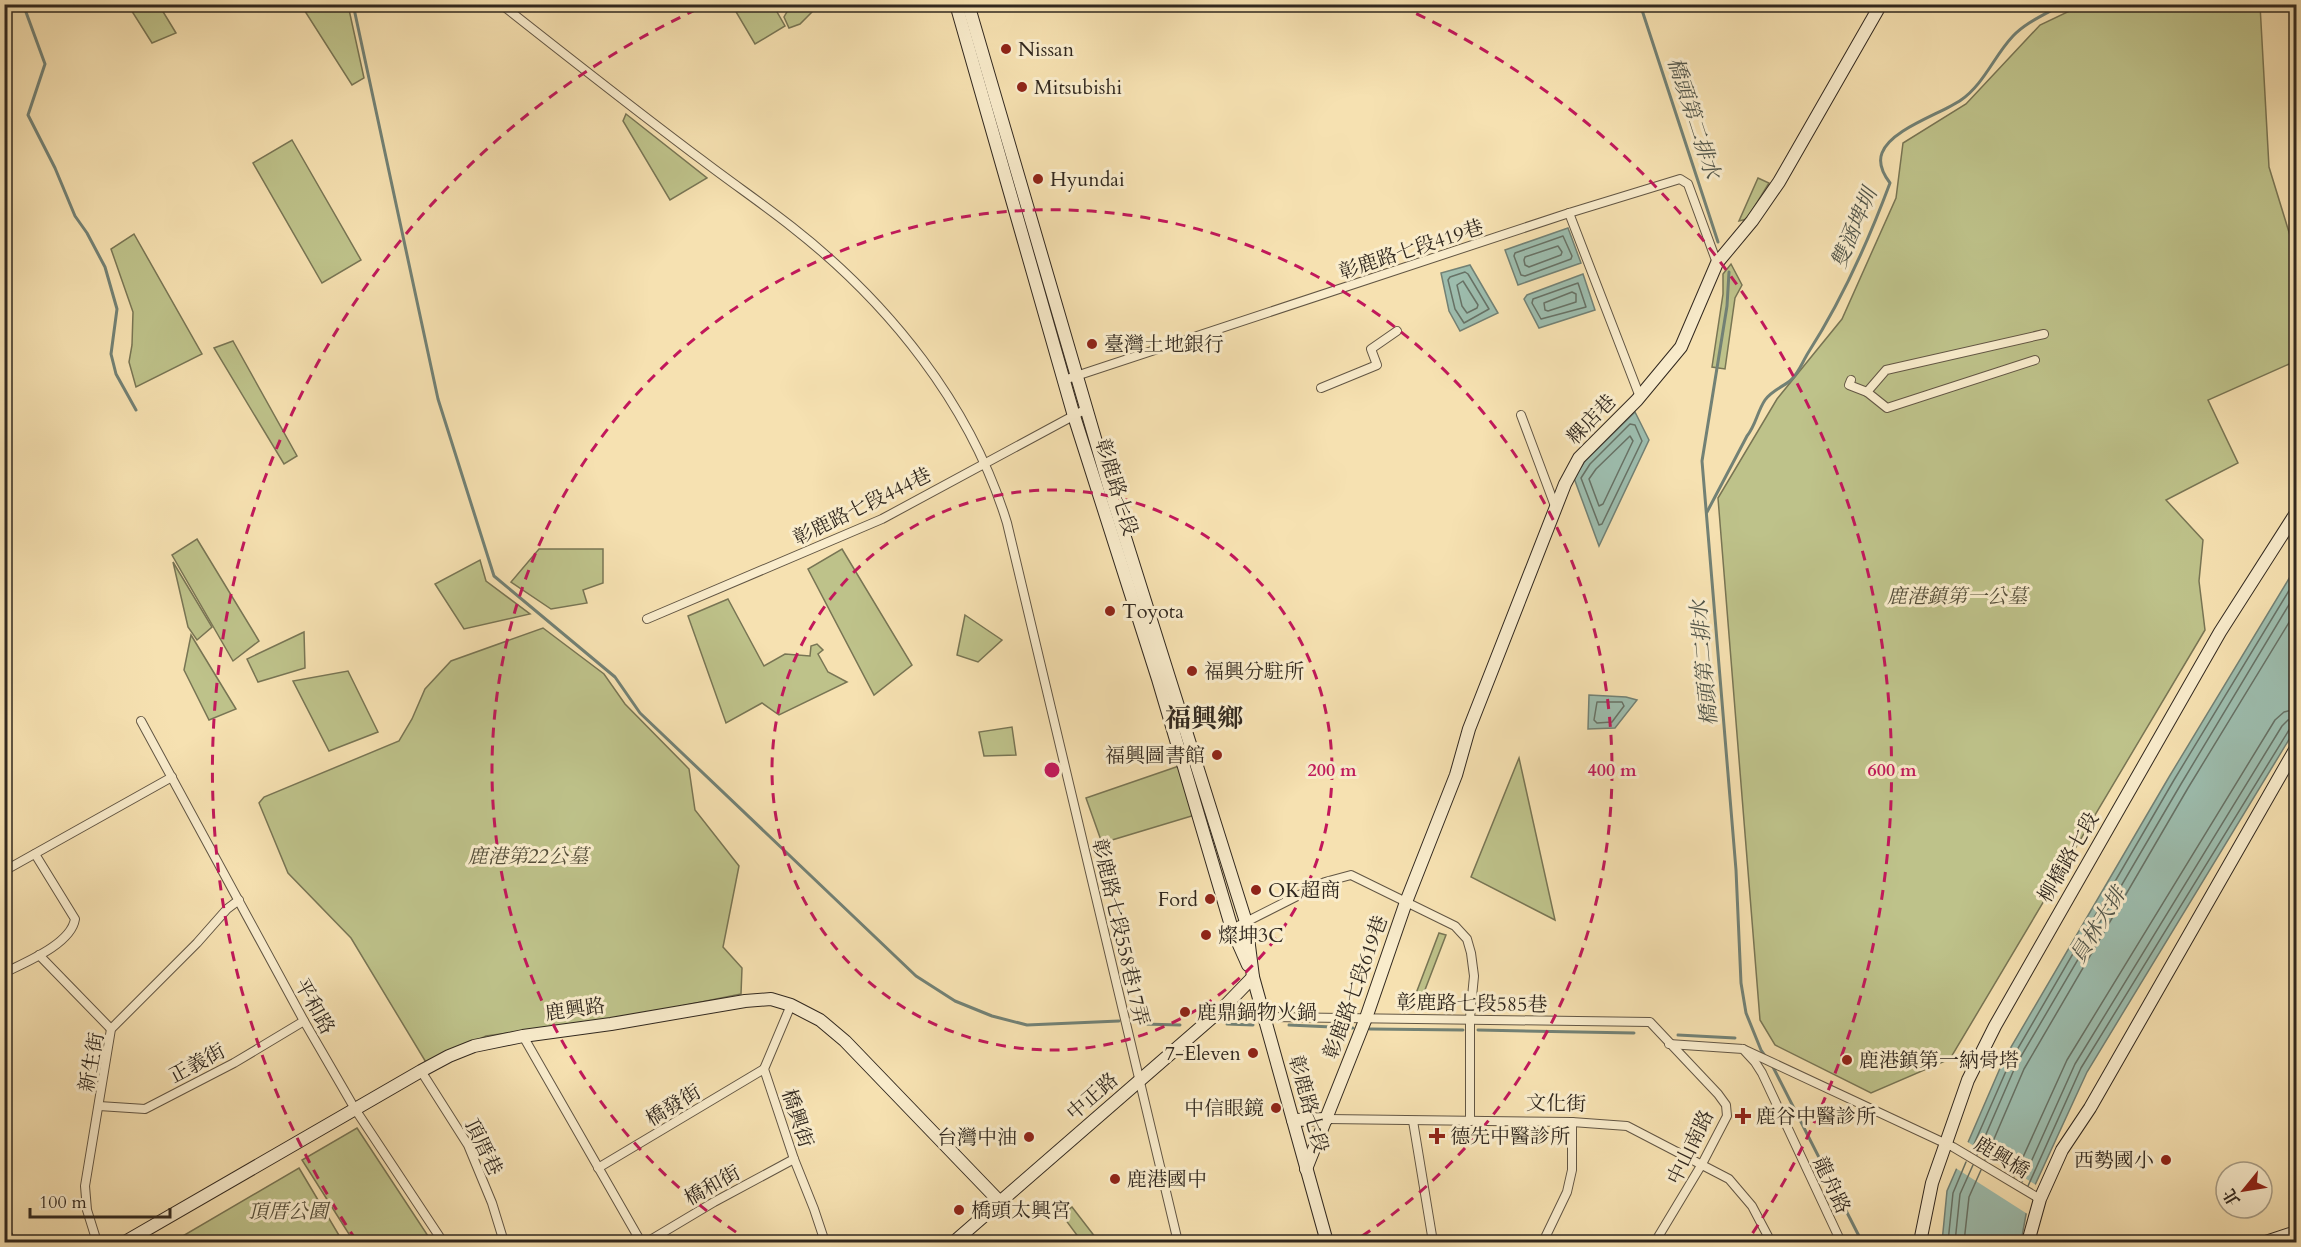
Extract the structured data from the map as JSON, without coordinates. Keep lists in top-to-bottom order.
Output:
{
  "streets": {
    "main road": [
      "粿店巷",
      "彰鹿路七段",
      "柳橋路七段",
      "彰鹿路七段619巷",
      "鹿興路",
      "中正路",
      "文化街"
    ],
    "street": [
      "彰鹿路七段419巷",
      "彰鹿路七段444巷",
      "彰鹿路七段558巷17弄",
      "彰鹿路七段585巷",
      "平和路",
      "新生街",
      "正義街",
      "橋發街",
      "橋興街",
      "頂厝巷",
      "中山南路",
      "鹿興橋",
      "橋和街",
      "龍舟路"
    ]
  },
  "crossings": [
    ["彰鹿路七段419巷", "粿店巷"],
    ["彰鹿路七段419巷", "彰鹿路七段"],
    ["粿店巷", "彰鹿路七段619巷"],
    ["彰鹿路七段", "彰鹿路七段444巷"],
    ["彰鹿路七段", "彰鹿路七段619巷"],
    ["彰鹿路七段", "彰鹿路七段585巷"],
    ["彰鹿路七段", "中正路"],
    ["彰鹿路七段", "文化街"],
    ["彰鹿路七段444巷", "彰鹿路七段558巷17弄"],
    ["柳橋路七段", "鹿興橋"],
    ["彰鹿路七段558巷17弄", "中正路"],
    ["彰鹿路七段619巷", "彰鹿路七段585巷"],
    ["彰鹿路七段619巷", "文化街"],
    ["彰鹿路七段585巷", "中山南路"],
    ["平和路", "鹿興路"],
    ["平和路", "新生街"],
    ["平和路", "正義街"],
    ["鹿興路", "中正路"],
    ["鹿興路", "橋興街"],
    ["鹿興路", "頂厝巷"],
    ["新生街", "正義街"],
    ["文化街", "中山南路"],
    ["橋發街", "橋興街"],
    ["橋興街", "橋和街"],
    ["鹿興橋", "龍舟路"]
  ],
  "districts": ["福興鄉"],
  "water": ["橋頭第二排水", "雙涵埤圳", "員林大排"],
  "parks": ["鹿港鎮第一公墓", "鹿港第22公墓", "頂厝公園"],
  "places": {
    "other": [
      "Nissan",
      "Mitsubishi",
      "Hyundai",
      "臺灣土地銀行",
      "Toyota",
      "福興分駐所",
      "福興圖書館",
      "OK超商",
      "Ford",
      "燦坤3C",
      "鹿鼎鍋物火鍋",
      "7-Eleven",
      "鹿港鎮第一納骨塔",
      "中信眼鏡",
      "台灣中油",
      "西勢國小",
      "鹿港國中",
      "橋頭太興宮"
    ],
    "health": ["鹿谷中醫診所", "德先中醫診所"]
  },
  "scale_bar": "100 m",
  "north": "bottom left",
  "rings": ["200 m", "400 m", "600 m"]
}
